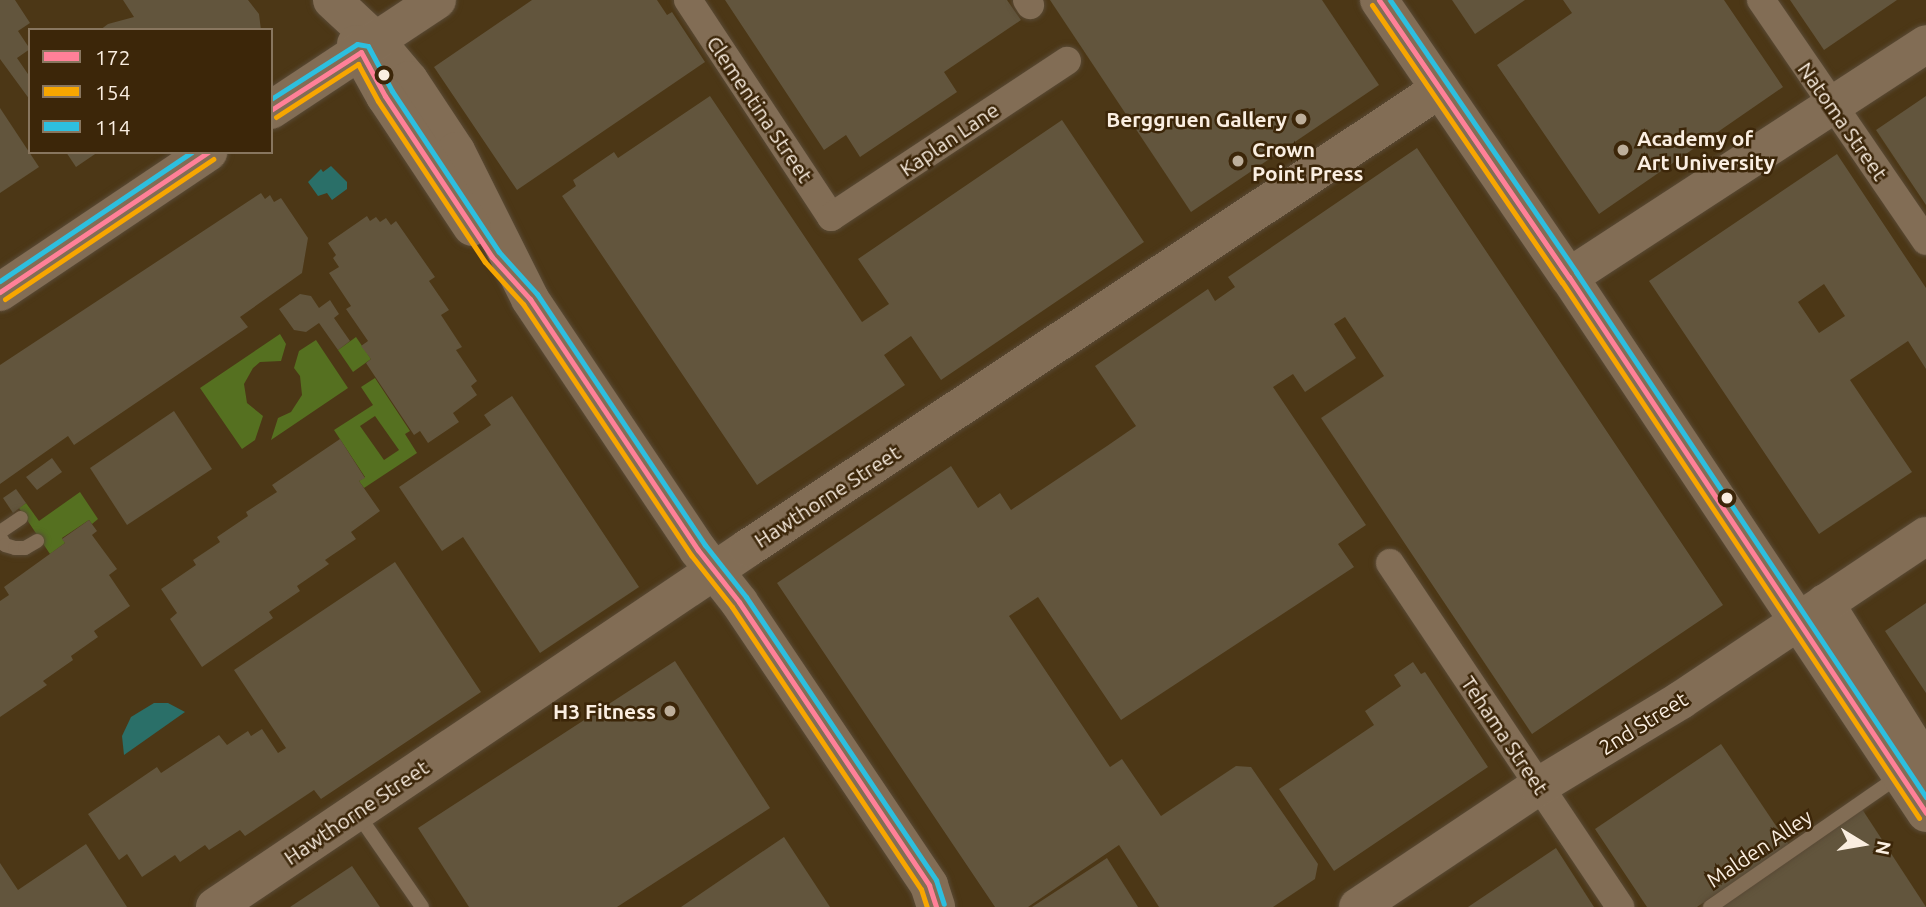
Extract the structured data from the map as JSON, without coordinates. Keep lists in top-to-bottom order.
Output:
{
  "streets": {
    "main road": ["Hawthorne Street", "2nd Street"],
    "street": [
      "Clementina Street",
      "Natoma Street",
      "Kaplan Lane",
      "Tehama Street"
    ],
    "lane": ["Malden Alley"]
  },
  "crossings": [
    ["Clementina Street", "Kaplan Lane"],
    ["2nd Street", "Tehama Street"]
  ],
  "places": [
    "Berggruen Gallery",
    "Academy of Art University",
    "Crown Point Press",
    "H3 Fitness"
  ],
  "lines": ["transit line 172", "transit line 114", "transit line 154"],
  "legend": ["172", "154", "114"],
  "north": "right"
}
